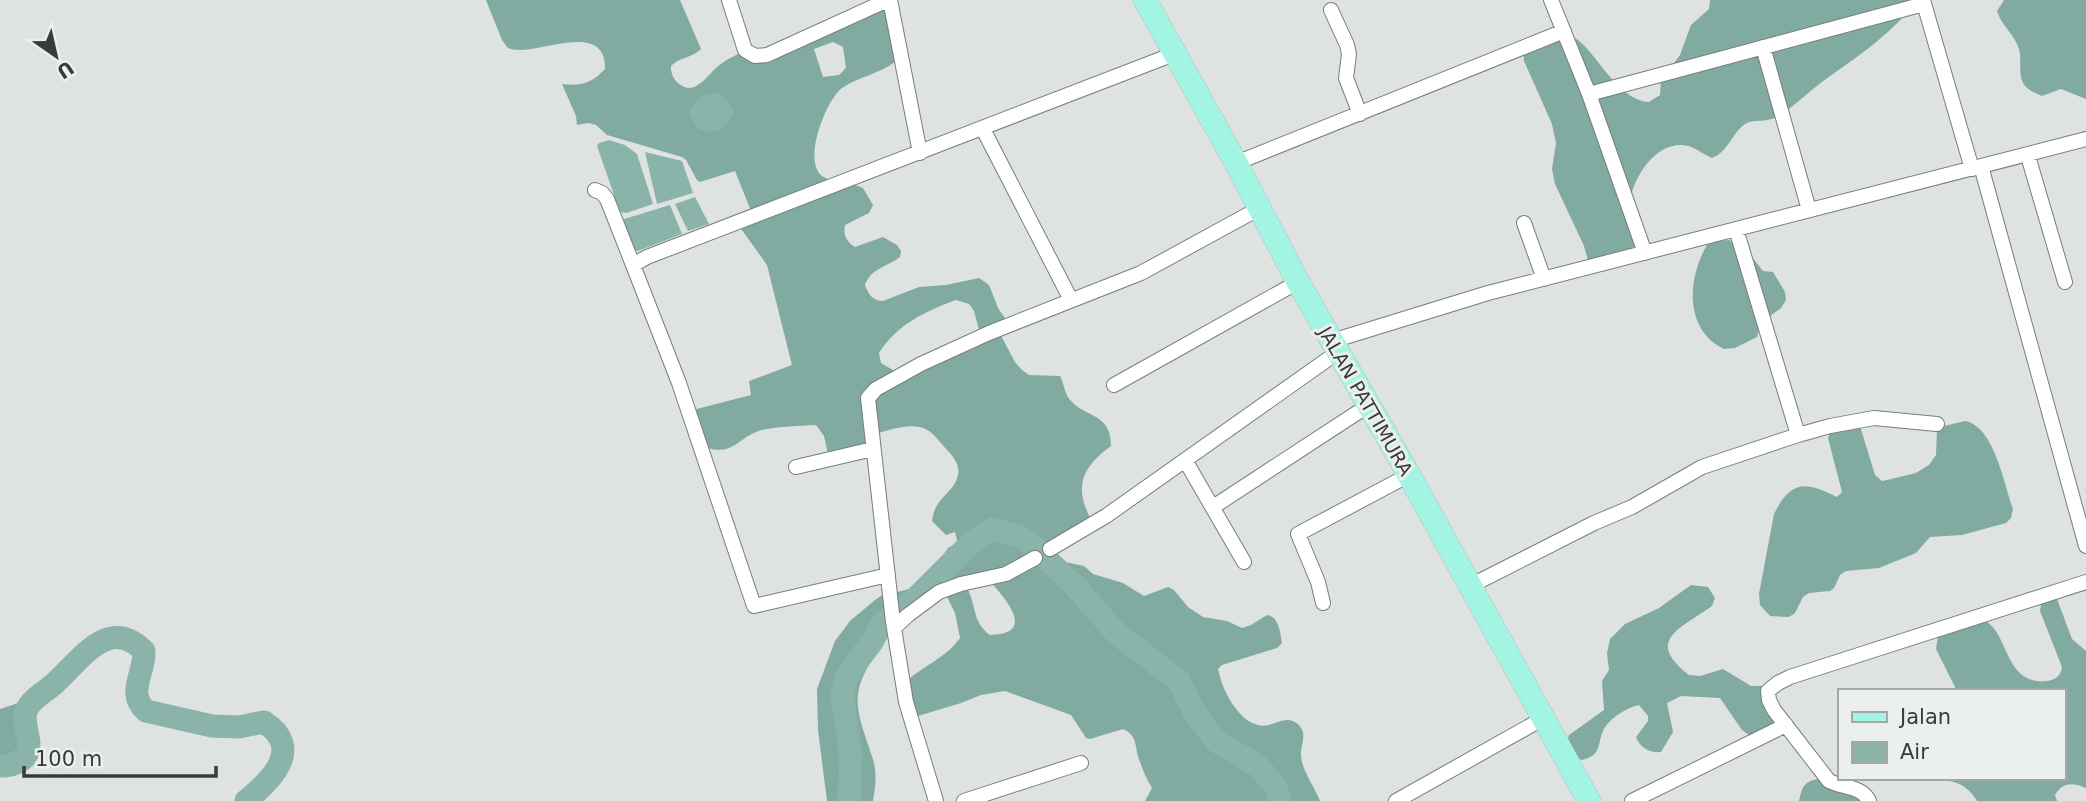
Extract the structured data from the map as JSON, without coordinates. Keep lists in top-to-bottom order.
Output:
{
  "streets": {
    "main road": ["JALAN PATTIMURA"]
  },
  "legend": ["Jalan", "Air"],
  "scale_bar": "100 m",
  "north": "bottom right"
}
